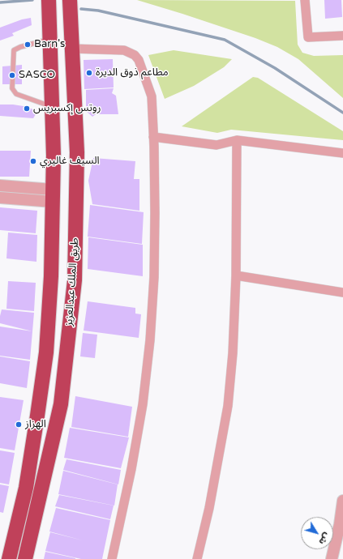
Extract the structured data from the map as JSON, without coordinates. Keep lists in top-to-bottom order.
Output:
{
  "streets": {
    "highway": ["طريق الملك عبدالعزيز"]
  },
  "places": [
    "Barn's",
    "مطاعم ذوق الديرة",
    "SASCO",
    "روتس إكسبريس",
    "السيف غاليري",
    "الهزاز"
  ],
  "north": "bottom right"
}
